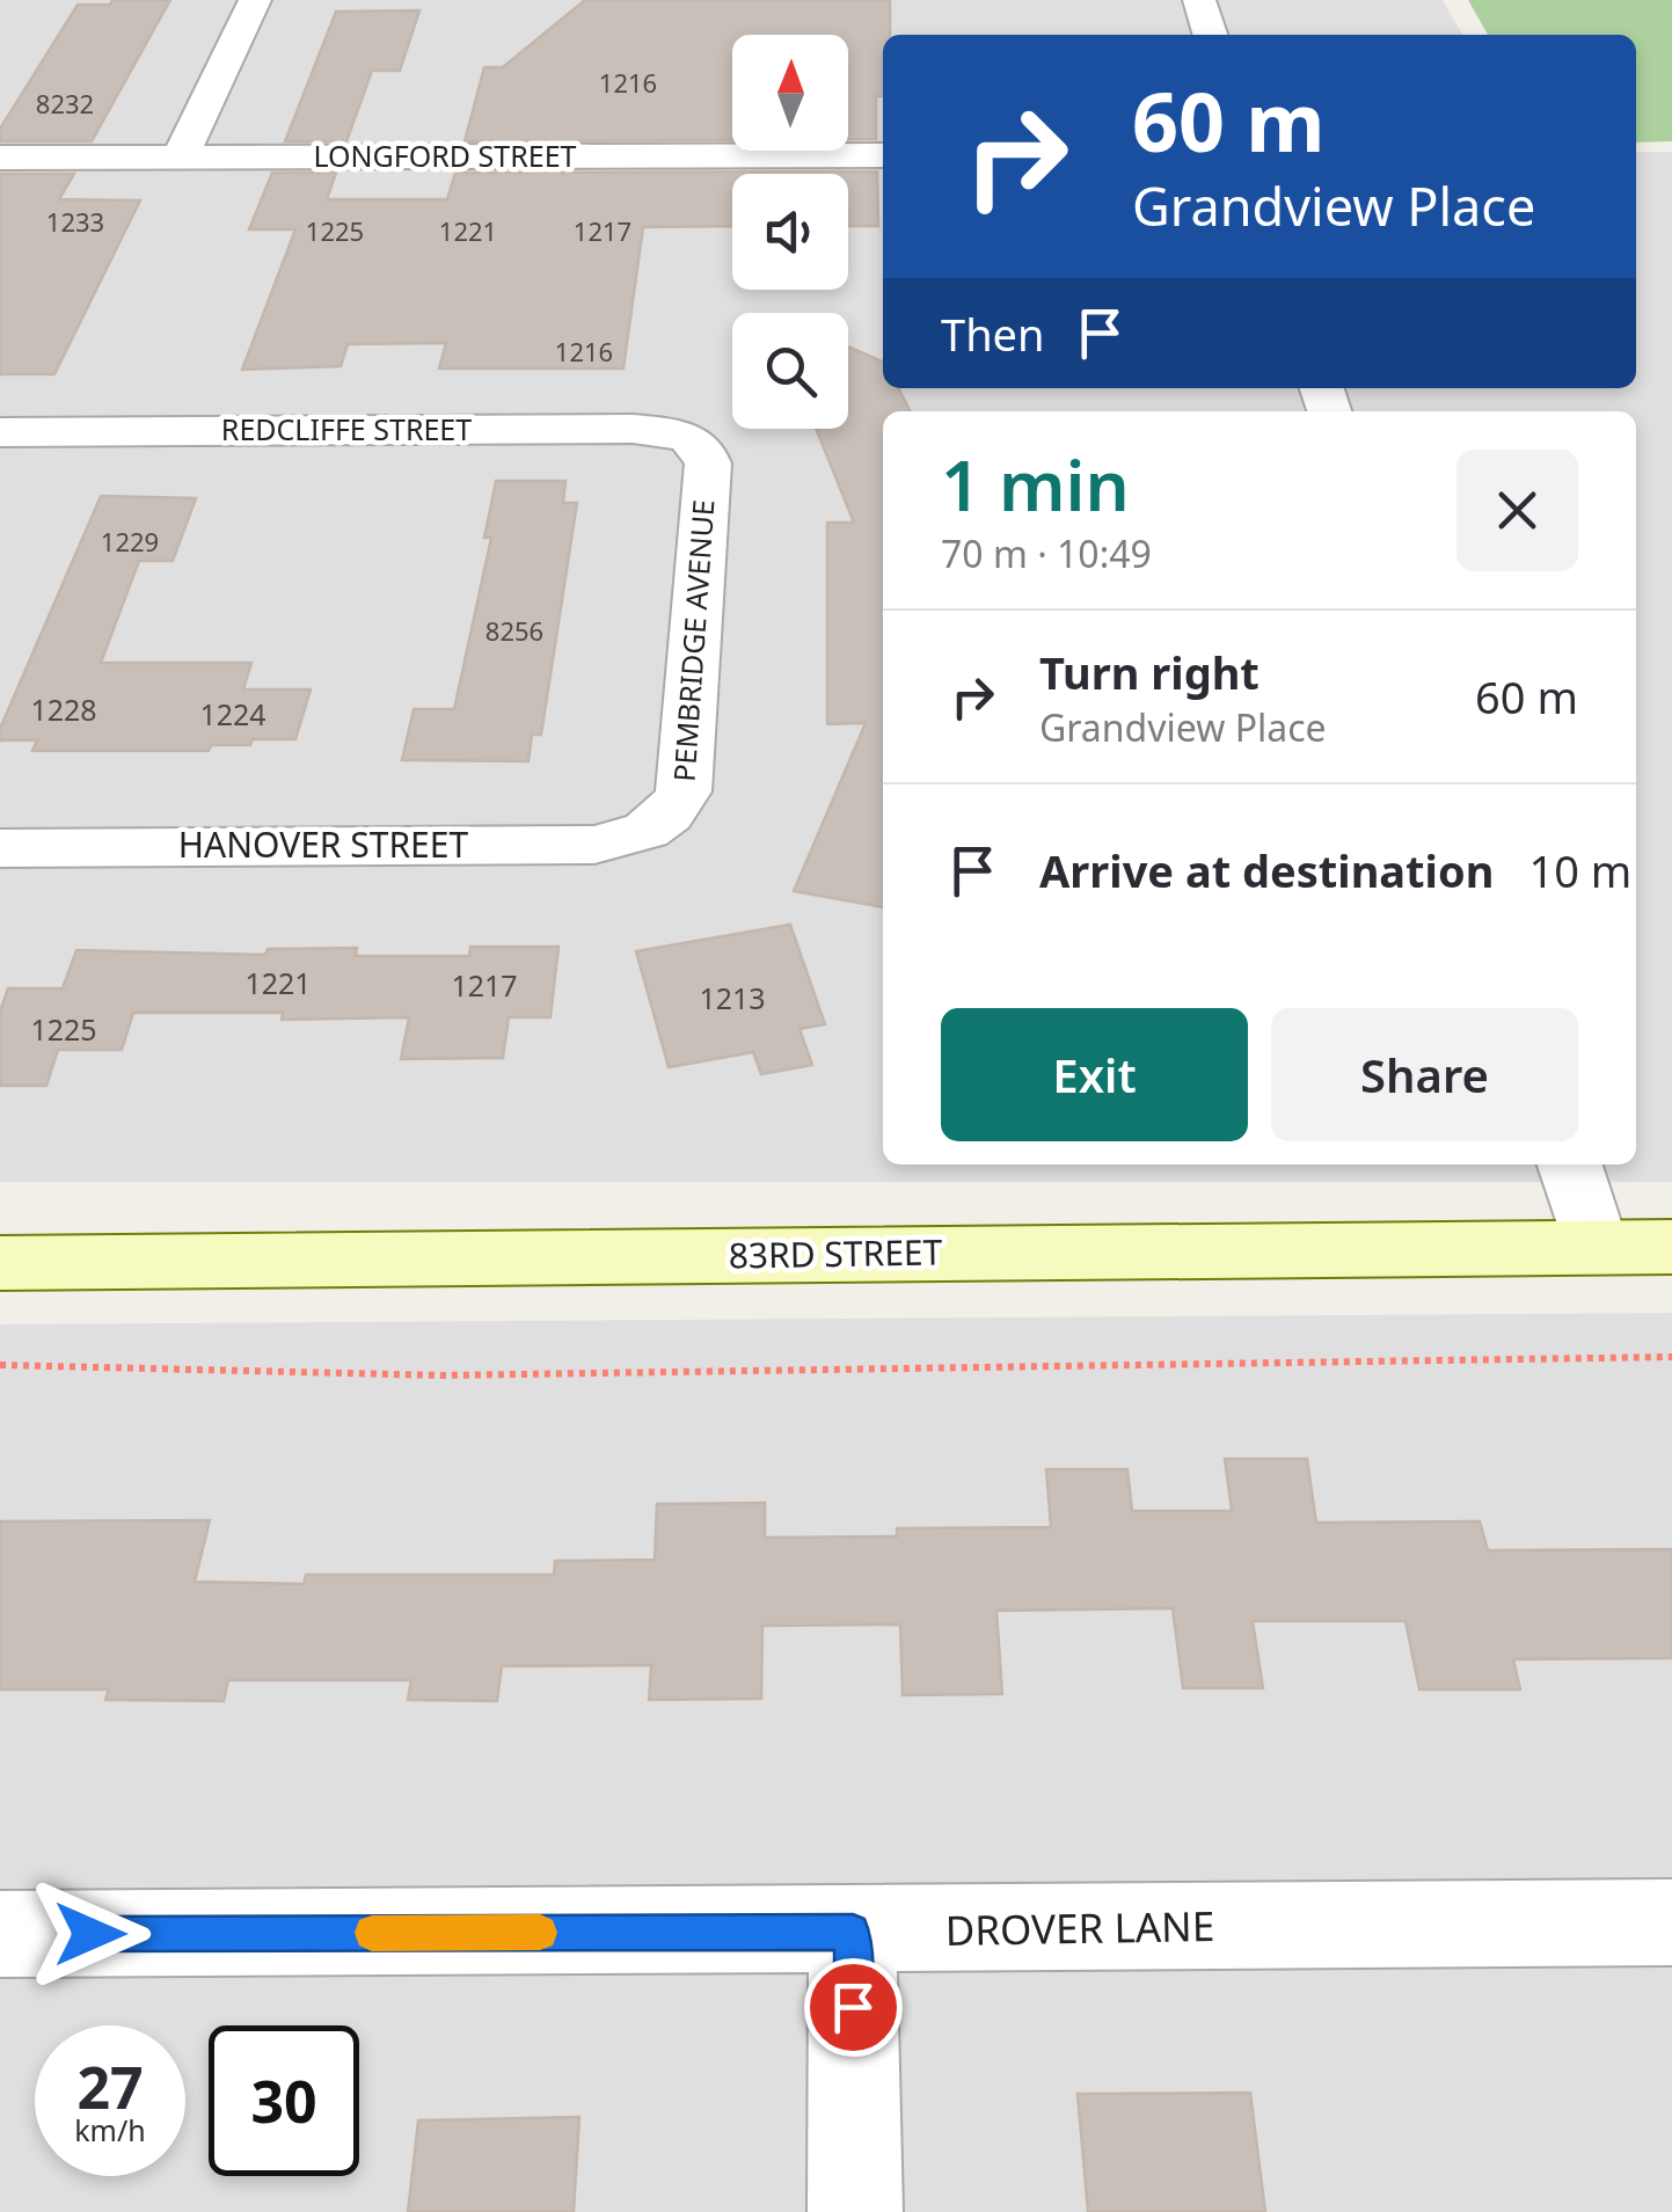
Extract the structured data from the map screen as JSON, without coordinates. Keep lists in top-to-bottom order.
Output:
{
  "streets": {
    "main road": ["83RD STREET"],
    "street": [
      "LONGFORD STREET",
      "REDCLIFFE STREET",
      "PEMBRIDGE AVENUE",
      "HANOVER STREET",
      "DROVER LANE"
    ]
  },
  "crossings": [
    ["REDCLIFFE STREET", "PEMBRIDGE AVENUE"],
    ["PEMBRIDGE AVENUE", "HANOVER STREET"]
  ],
  "house_numbers": [
    "1216",
    "8232",
    "1233",
    "1225",
    "1221",
    "1217",
    "1216",
    "1229",
    "8256",
    "1228",
    "1224",
    "1221",
    "1217",
    "1213",
    "1225"
  ],
  "north": "top",
  "page": {
    "turn": ["60 m", "Grandview Place"],
    "then": "Then",
    "heading": ["1 min", "70 m · 10:49"],
    "list": [
      {
        "name": "Turn right",
        "note": "Grandview Place",
        "value": "60 m"
      },
      {
        "name": "Arrive at destination",
        "value": "10 m"
      }
    ],
    "buttons": ["Exit", "Share"],
    "speed": "27 km/h",
    "limit": "30"
  }
}
